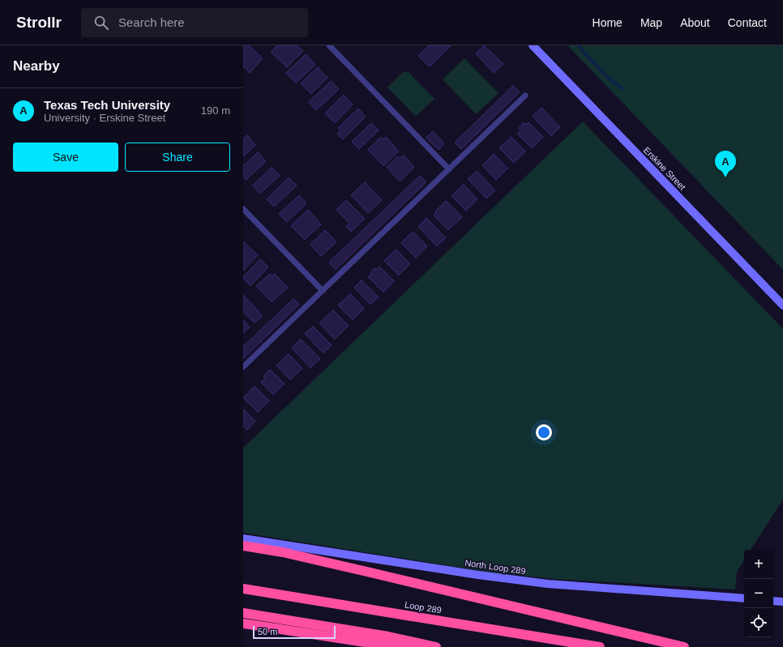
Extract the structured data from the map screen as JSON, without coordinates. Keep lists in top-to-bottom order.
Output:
{
  "streets": {
    "highway": ["Loop 289"],
    "main road": ["Erskine Street", "North Loop 289"]
  },
  "scale_bar": "50 m",
  "page": {
    "header": "Strollr",
    "search": "Search here",
    "nav": [
      "Home",
      "Map",
      "About",
      "Contact"
    ],
    "heading": "Nearby",
    "list": [
      {
        "mark": "A",
        "name": "Texas Tech University",
        "note": "University · Erskine Street",
        "value": "190 m"
      }
    ],
    "buttons": ["Save", "Share"],
    "pins": "A",
    "map_buttons": ["+", "−"],
    "scale": "50 m"
  }
}
